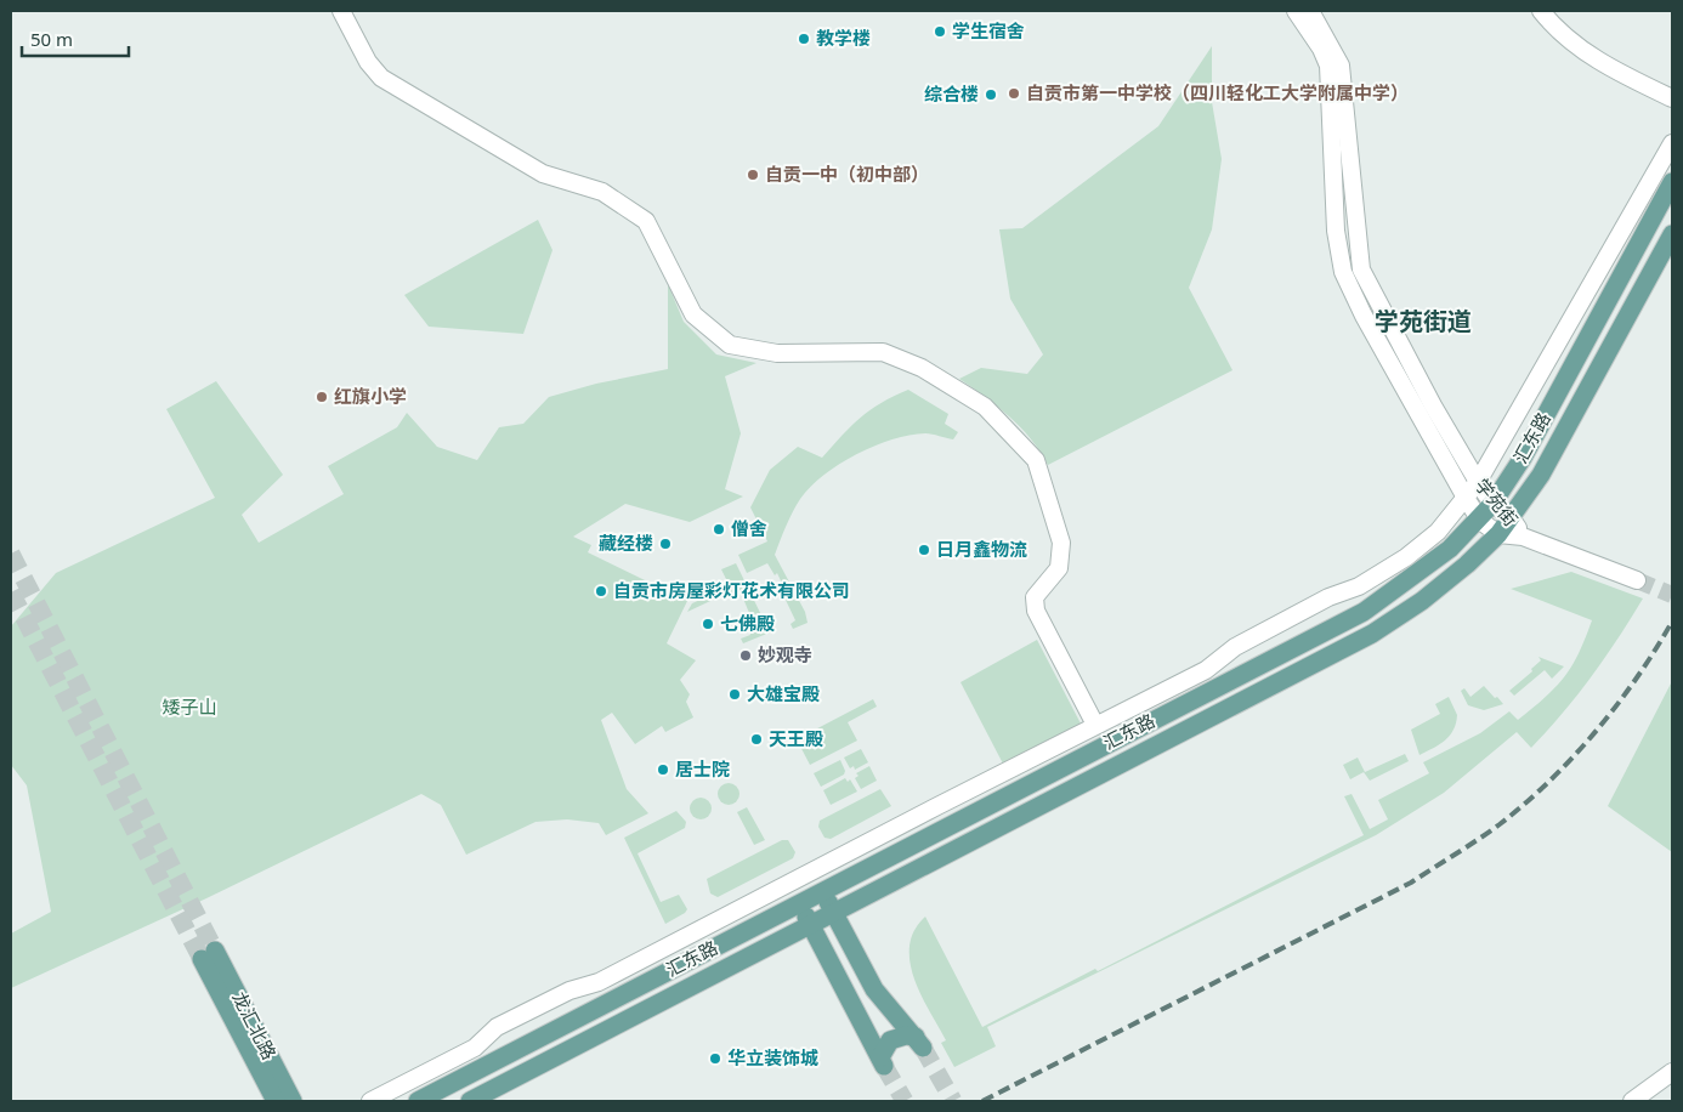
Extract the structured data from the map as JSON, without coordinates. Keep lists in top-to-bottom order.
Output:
{
  "streets": {
    "main road": ["汇东路", "龙汇北路"],
    "street": ["学苑街"]
  },
  "crossings": [
    ["汇东路", "学苑街"]
  ],
  "districts": ["学苑街道"],
  "parks": ["矮子山"],
  "places": [
    "学生宿舍",
    "教学楼",
    "自贡市第一中学校（四川轻化工大学附属中学）",
    "综合楼",
    "自贡一中（初中部）",
    "红旗小学",
    "僧舍",
    "藏经楼",
    "日月鑫物流",
    "自贡市房屋彩灯花术有限公司",
    "七佛殿",
    "妙观寺",
    "大雄宝殿",
    "天王殿",
    "居士院",
    "华立装饰城"
  ],
  "scale_bar": "50 m"
}
